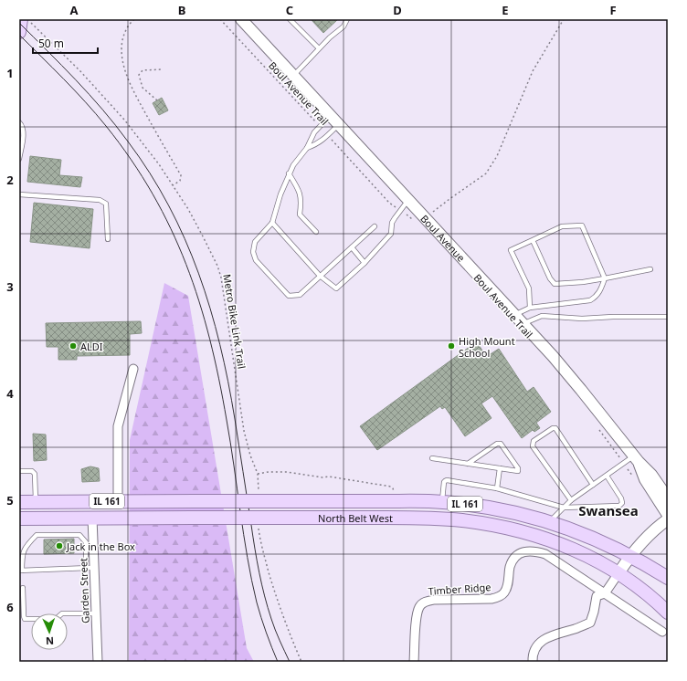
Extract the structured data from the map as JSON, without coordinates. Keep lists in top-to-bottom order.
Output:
{
  "streets": {
    "main road": ["IL 161", "North Belt West"],
    "street": ["Boul Avenue", "Timber Ridge", "Garden Street"],
    "path": ["Boul Avenue Trail", "Metro Bike Link Trail"]
  },
  "crossings": [
    ["North Belt West", "Garden Street"]
  ],
  "districts": ["Swansea"],
  "places": ["ALDI", "High Mount School", "Jack in the Box"],
  "scale_bar": "50 m",
  "north": "bottom",
  "grid": {
    "columns": [
      "A",
      "B",
      "C",
      "D",
      "E",
      "F"
    ],
    "rows": [
      "1",
      "2",
      "3",
      "4",
      "5",
      "6"
    ]
  }
}
